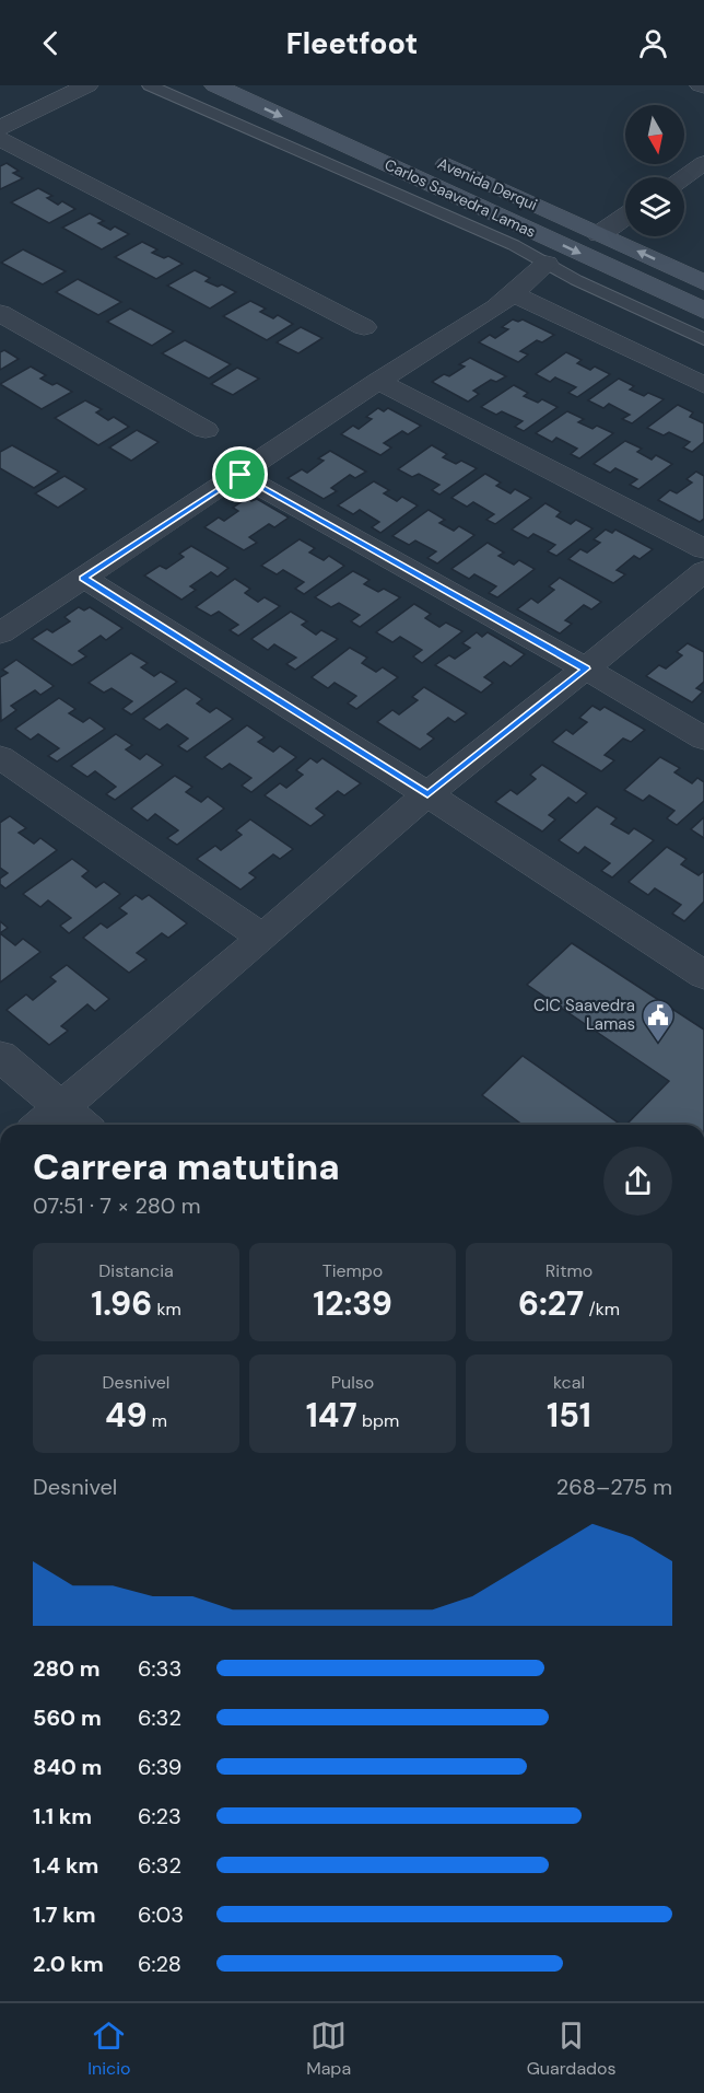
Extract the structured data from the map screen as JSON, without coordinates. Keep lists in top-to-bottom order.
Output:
{
  "streets": {
    "main road": ["Avenida Derqui", "Carlos Saavedra Lamas"]
  },
  "one_way": ["Avenida Derqui", "Carlos Saavedra Lamas"],
  "places": {
    "public building": ["CIC Saavedra Lamas"]
  },
  "north": "bottom",
  "page": {
    "header": "Fleetfoot",
    "heading": ["Carrera matutina", "07:51 · 7 × 280 m"],
    "stats": [
      ["Distancia", "1.96 km"],
      ["Tiempo", "12:39"],
      ["Ritmo", "6:27 /km"],
      ["Desnivel", "49 m"],
      ["Pulso", "147 bpm"],
      ["kcal", "151"]
    ],
    "chart": ["Desnivel", "268–275 m"],
    "list": [
      {
        "name": "280 m",
        "note": "6:33"
      },
      {
        "name": "560 m",
        "note": "6:32"
      },
      {
        "name": "840 m",
        "note": "6:39"
      },
      {
        "name": "1.1 km",
        "note": "6:23"
      },
      {
        "name": "1.4 km",
        "note": "6:32"
      },
      {
        "name": "1.7 km",
        "note": "6:03"
      },
      {
        "name": "2.0 km",
        "note": "6:28"
      }
    ],
    "tabs": ["Inicio", "Mapa", "Guardados"]
  }
}
